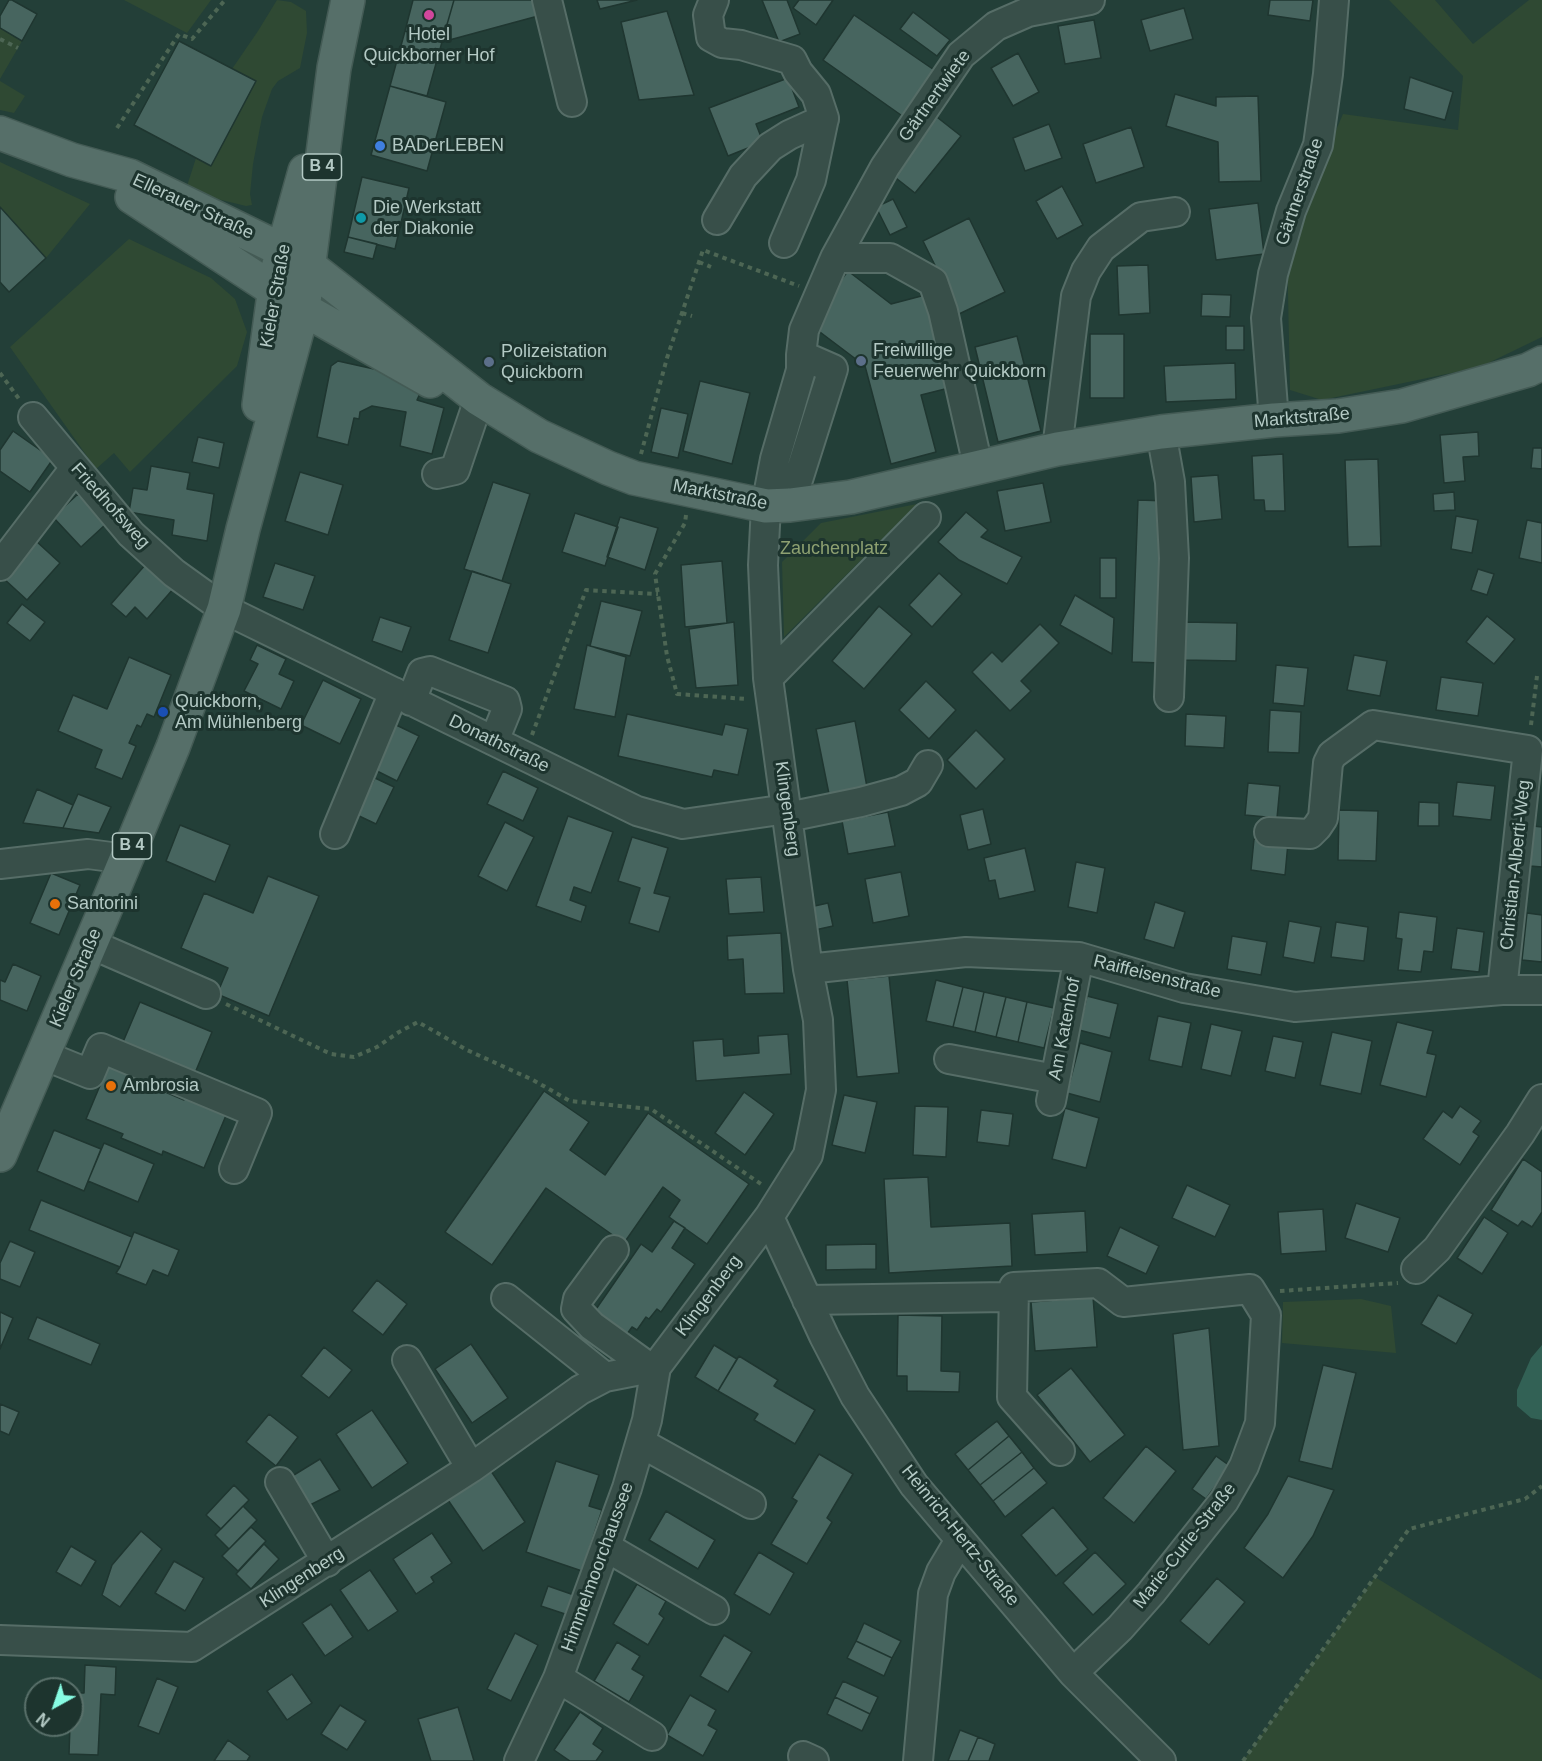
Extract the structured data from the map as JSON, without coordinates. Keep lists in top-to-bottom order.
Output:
{
  "streets": {
    "main road": [
      "B 4",
      "Ellerauer Straße",
      "Kieler Straße",
      "Marktstraße"
    ],
    "street": [
      "Gärtnertwiete",
      "Gärtnerstraße",
      "Friedhofsweg",
      "Donathstraße",
      "Klingenberg",
      "Christian-Alberti-Weg",
      "Raiffeisenstraße",
      "Am Katenhof",
      "Heinrich-Hertz-Straße",
      "Marie-Curie-Straße",
      "Himmelmoorchaussee"
    ]
  },
  "crossings": [
    ["Gärtnertwiete", "Klingenberg"],
    ["Gärtnerstraße", "Marktstraße"],
    ["Ellerauer Straße", "Kieler Straße"],
    ["Ellerauer Straße", "Marktstraße"],
    ["Kieler Straße", "Marktstraße"],
    ["Kieler Straße", "Friedhofsweg"],
    ["Kieler Straße", "Donathstraße"],
    ["Marktstraße", "Klingenberg"],
    ["Friedhofsweg", "Donathstraße"],
    ["Donathstraße", "Klingenberg"],
    ["Klingenberg", "Raiffeisenstraße"],
    ["Klingenberg", "Heinrich-Hertz-Straße"],
    ["Klingenberg", "Himmelmoorchaussee"],
    ["Christian-Alberti-Weg", "Raiffeisenstraße"],
    ["Raiffeisenstraße", "Am Katenhof"],
    ["Heinrich-Hertz-Straße", "Marie-Curie-Straße"]
  ],
  "parks": ["Zauchenplatz"],
  "places": [
    "Hotel Quickborner Hof",
    "BADerLEBEN",
    "Die Werkstatt der Diakonie",
    "Freiwillige Feuerwehr Quickborn",
    "Polizeistation Quickborn",
    "Quickborn, Am Mühlenberg",
    "Santorini",
    "Ambrosia"
  ],
  "north": "bottom left"
}
